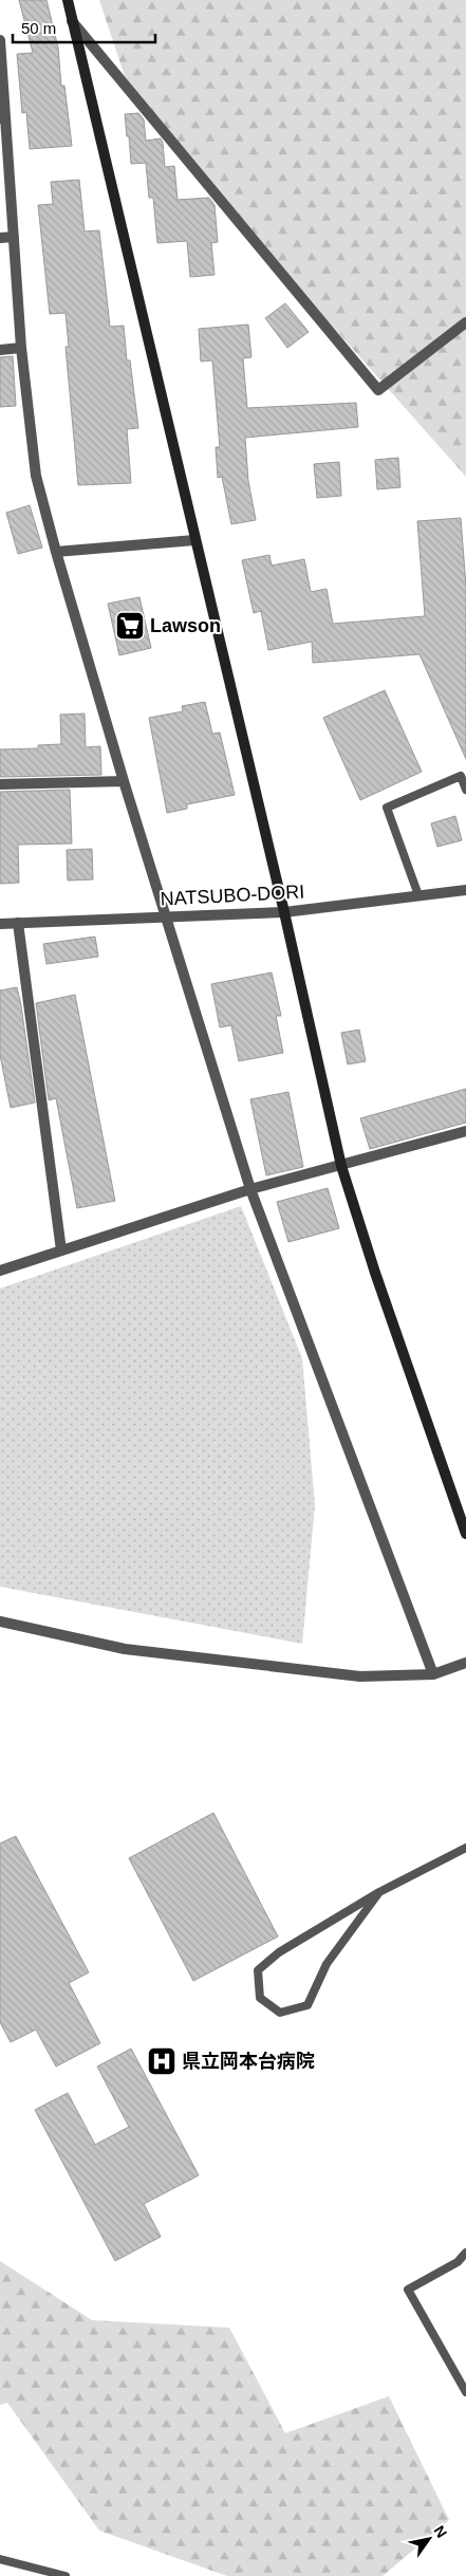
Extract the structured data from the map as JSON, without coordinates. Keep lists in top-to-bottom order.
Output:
{
  "streets": {
    "street": ["NATSUBO-DORI"]
  },
  "places": {
    "supermarket": ["Lawson"],
    "hospital": ["県立岡本台病院"]
  },
  "scale_bar": "50 m",
  "north": "top right"
}
